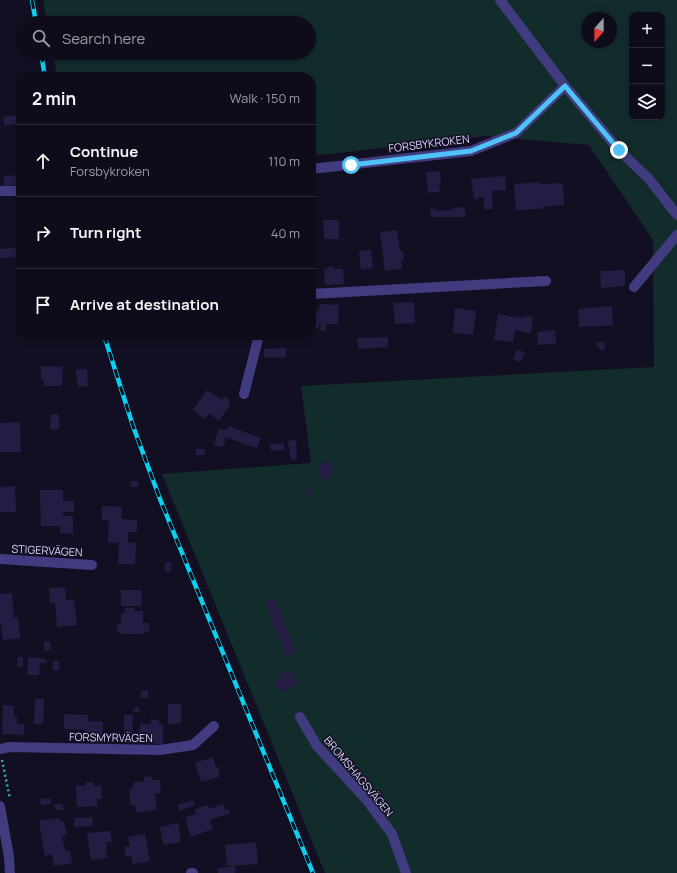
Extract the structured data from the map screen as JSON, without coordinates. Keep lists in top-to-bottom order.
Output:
{
  "streets": {
    "street": [
      "FORSBYKROKEN",
      "STIGERVÄGEN",
      "FORSMYRVÄGEN",
      "BROMSHAGSVÄGEN"
    ]
  },
  "north": "bottom",
  "page": {
    "map_buttons": ["+", "−"],
    "search": "Search here",
    "heading": ["2 min", "Walk · 150 m"],
    "list": [
      ["Continue", "Forsbykroken", "110 m"],
      ["Turn right", "40 m"],
      "Arrive at destination"
    ]
  }
}
